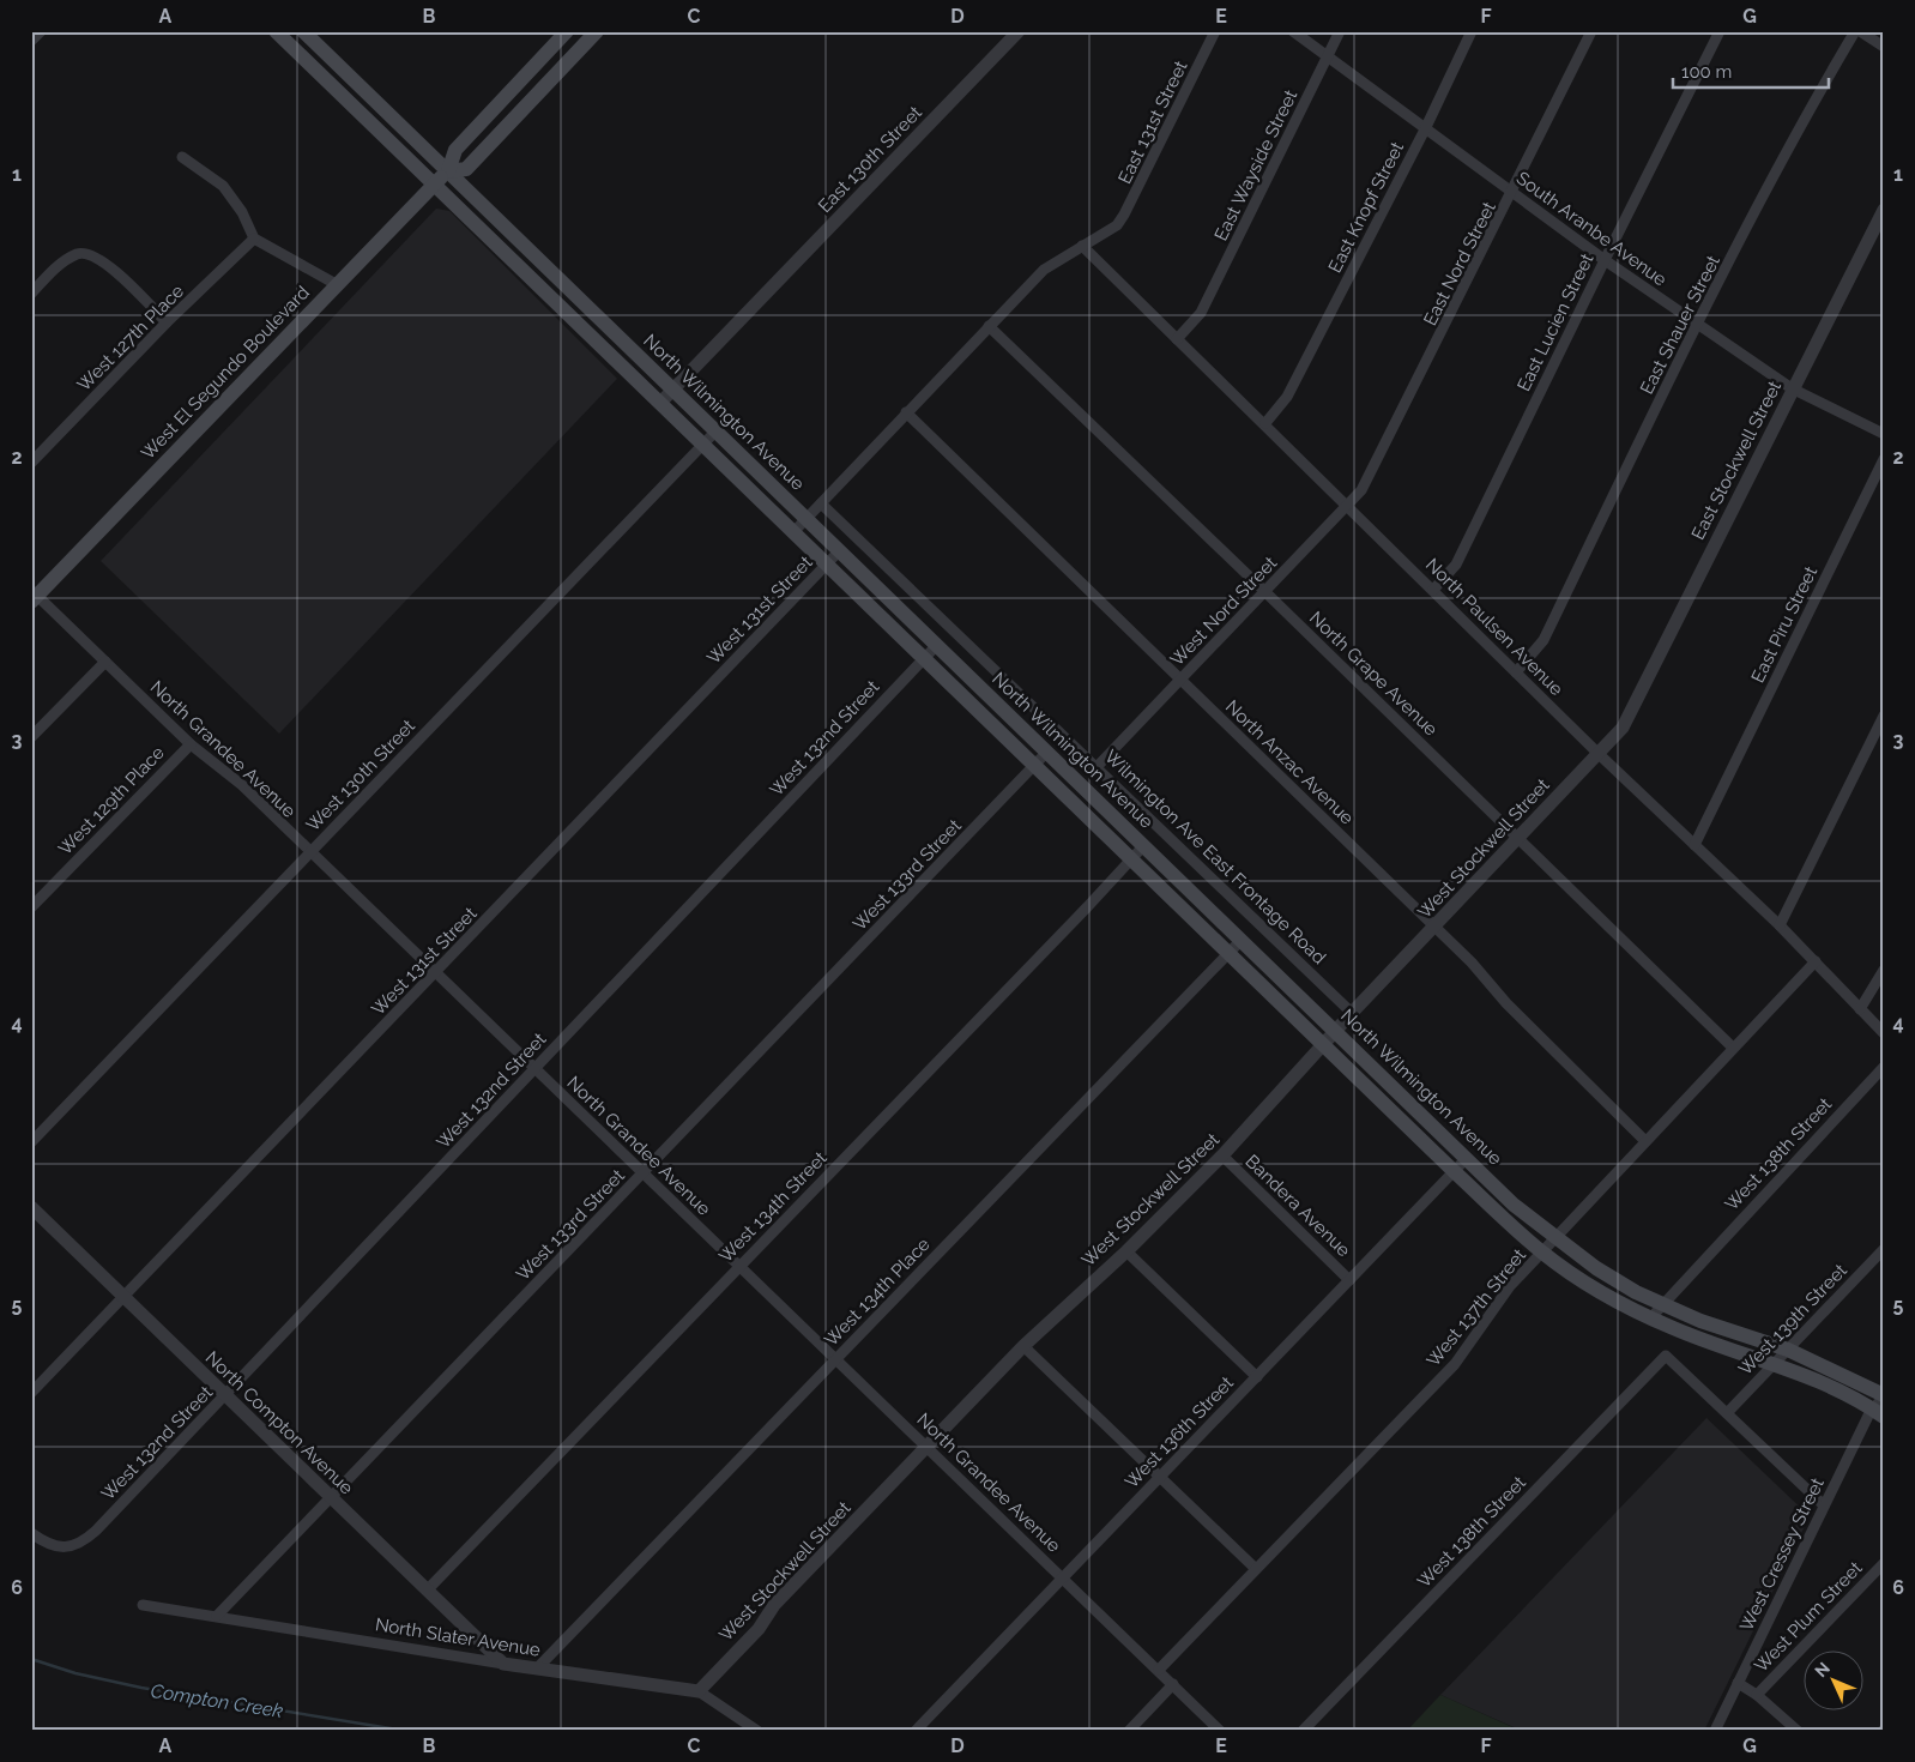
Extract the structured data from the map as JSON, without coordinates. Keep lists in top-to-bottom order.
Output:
{
  "streets": {
    "main road": ["West El Segundo Boulevard", "North Wilmington Avenue"],
    "street": [
      "East 131st Street",
      "East 130th Street",
      "East Wayside Street",
      "East Knopf Street",
      "South Aranbe Avenue",
      "East Nord Street",
      "East Lucien Street",
      "East Shauer Street",
      "West 127th Place",
      "East Stockwell Street",
      "West 131st Street",
      "West Nord Street",
      "East Piru Street",
      "North Paulsen Avenue",
      "North Grape Avenue",
      "West 132nd Street",
      "North Grandee Avenue",
      "North Anzac Avenue",
      "West 130th Street",
      "West 129th Place",
      "West Stockwell Street",
      "Wilmington Ave East Frontage Road",
      "West 133rd Street",
      "West 138th Street",
      "Bandera Avenue",
      "West 134th Street",
      "West 134th Place",
      "West 137th Street",
      "West 139th Street",
      "North Compton Avenue",
      "West 136th Street",
      "West Cressey Street",
      "West Plum Street",
      "North Slater Avenue"
    ]
  },
  "crossings": [
    ["East 131st Street", "West 131st Street"],
    ["East 130th Street", "North Wilmington Avenue"],
    ["East Wayside Street", "South Aranbe Avenue"],
    ["East Wayside Street", "North Paulsen Avenue"],
    ["East Knopf Street", "South Aranbe Avenue"],
    ["East Knopf Street", "North Paulsen Avenue"],
    ["South Aranbe Avenue", "East Nord Street"],
    ["South Aranbe Avenue", "East Lucien Street"],
    ["South Aranbe Avenue", "East Shauer Street"],
    ["South Aranbe Avenue", "East Stockwell Street"],
    ["East Nord Street", "West Nord Street"],
    ["East Lucien Street", "North Paulsen Avenue"],
    ["East Shauer Street", "North Paulsen Avenue"],
    ["West El Segundo Boulevard", "North Wilmington Avenue"],
    ["West El Segundo Boulevard", "North Grandee Avenue"],
    ["North Wilmington Avenue", "West 131st Street"],
    ["North Wilmington Avenue", "West 132nd Street"],
    ["North Wilmington Avenue", "West 130th Street"],
    ["North Wilmington Avenue", "West Stockwell Street"],
    ["North Wilmington Avenue", "West 133rd Street"],
    ["North Wilmington Avenue", "West 138th Street"],
    ["North Wilmington Avenue", "West 134th Street"],
    ["North Wilmington Avenue", "West 134th Place"],
    ["North Wilmington Avenue", "West 137th Street"],
    ["North Wilmington Avenue", "West 139th Street"],
    ["North Wilmington Avenue", "West 136th Street"],
    ["North Wilmington Avenue", "West Cressey Street"],
    ["East Stockwell Street", "West Stockwell Street"],
    ["West 131st Street", "North Paulsen Avenue"],
    ["West 131st Street", "North Grape Avenue"],
    ["West 131st Street", "North Grandee Avenue"],
    ["West 131st Street", "North Anzac Avenue"],
    ["West 131st Street", "Wilmington Ave East Frontage Road"],
    ["West 131st Street", "North Compton Avenue"],
    ["West Nord Street", "North Paulsen Avenue"],
    ["West Nord Street", "North Grape Avenue"],
    ["West Nord Street", "North Anzac Avenue"],
    ["West Nord Street", "Wilmington Ave East Frontage Road"],
    ["East Piru Street", "North Paulsen Avenue"],
    ["North Paulsen Avenue", "West Stockwell Street"],
    ["North Paulsen Avenue", "West 137th Street"],
    ["North Grape Avenue", "West Stockwell Street"],
    ["North Grape Avenue", "West 137th Street"],
    ["West 132nd Street", "North Grandee Avenue"],
    ["West 132nd Street", "North Compton Avenue"],
    ["North Grandee Avenue", "West 130th Street"],
    ["North Grandee Avenue", "West 129th Place"],
    ["North Grandee Avenue", "West Stockwell Street"],
    ["North Grandee Avenue", "West 133rd Street"],
    ["North Grandee Avenue", "West 134th Street"],
    ["North Grandee Avenue", "West 134th Place"],
    ["North Grandee Avenue", "West 137th Street"],
    ["North Grandee Avenue", "West 136th Street"],
    ["North Anzac Avenue", "West Stockwell Street"],
    ["North Anzac Avenue", "West 137th Street"],
    ["West Stockwell Street", "Wilmington Ave East Frontage Road"],
    ["West Stockwell Street", "Bandera Avenue"],
    ["West Stockwell Street", "North Slater Avenue"],
    ["West 133rd Street", "North Compton Avenue"],
    ["West 133rd Street", "North Slater Avenue"],
    ["West 138th Street", "West 139th Street"],
    ["Bandera Avenue", "West 136th Street"],
    ["West 134th Street", "North Compton Avenue"],
    ["West 134th Place", "North Slater Avenue"],
    ["North Compton Avenue", "North Slater Avenue"]
  ],
  "water": ["Compton Creek"],
  "scale_bar": "100 m",
  "north": "top left",
  "grid": {
    "columns": [
      "A",
      "B",
      "C",
      "D",
      "E",
      "F",
      "G"
    ],
    "rows": [
      "1",
      "2",
      "3",
      "4",
      "5",
      "6"
    ]
  }
}
